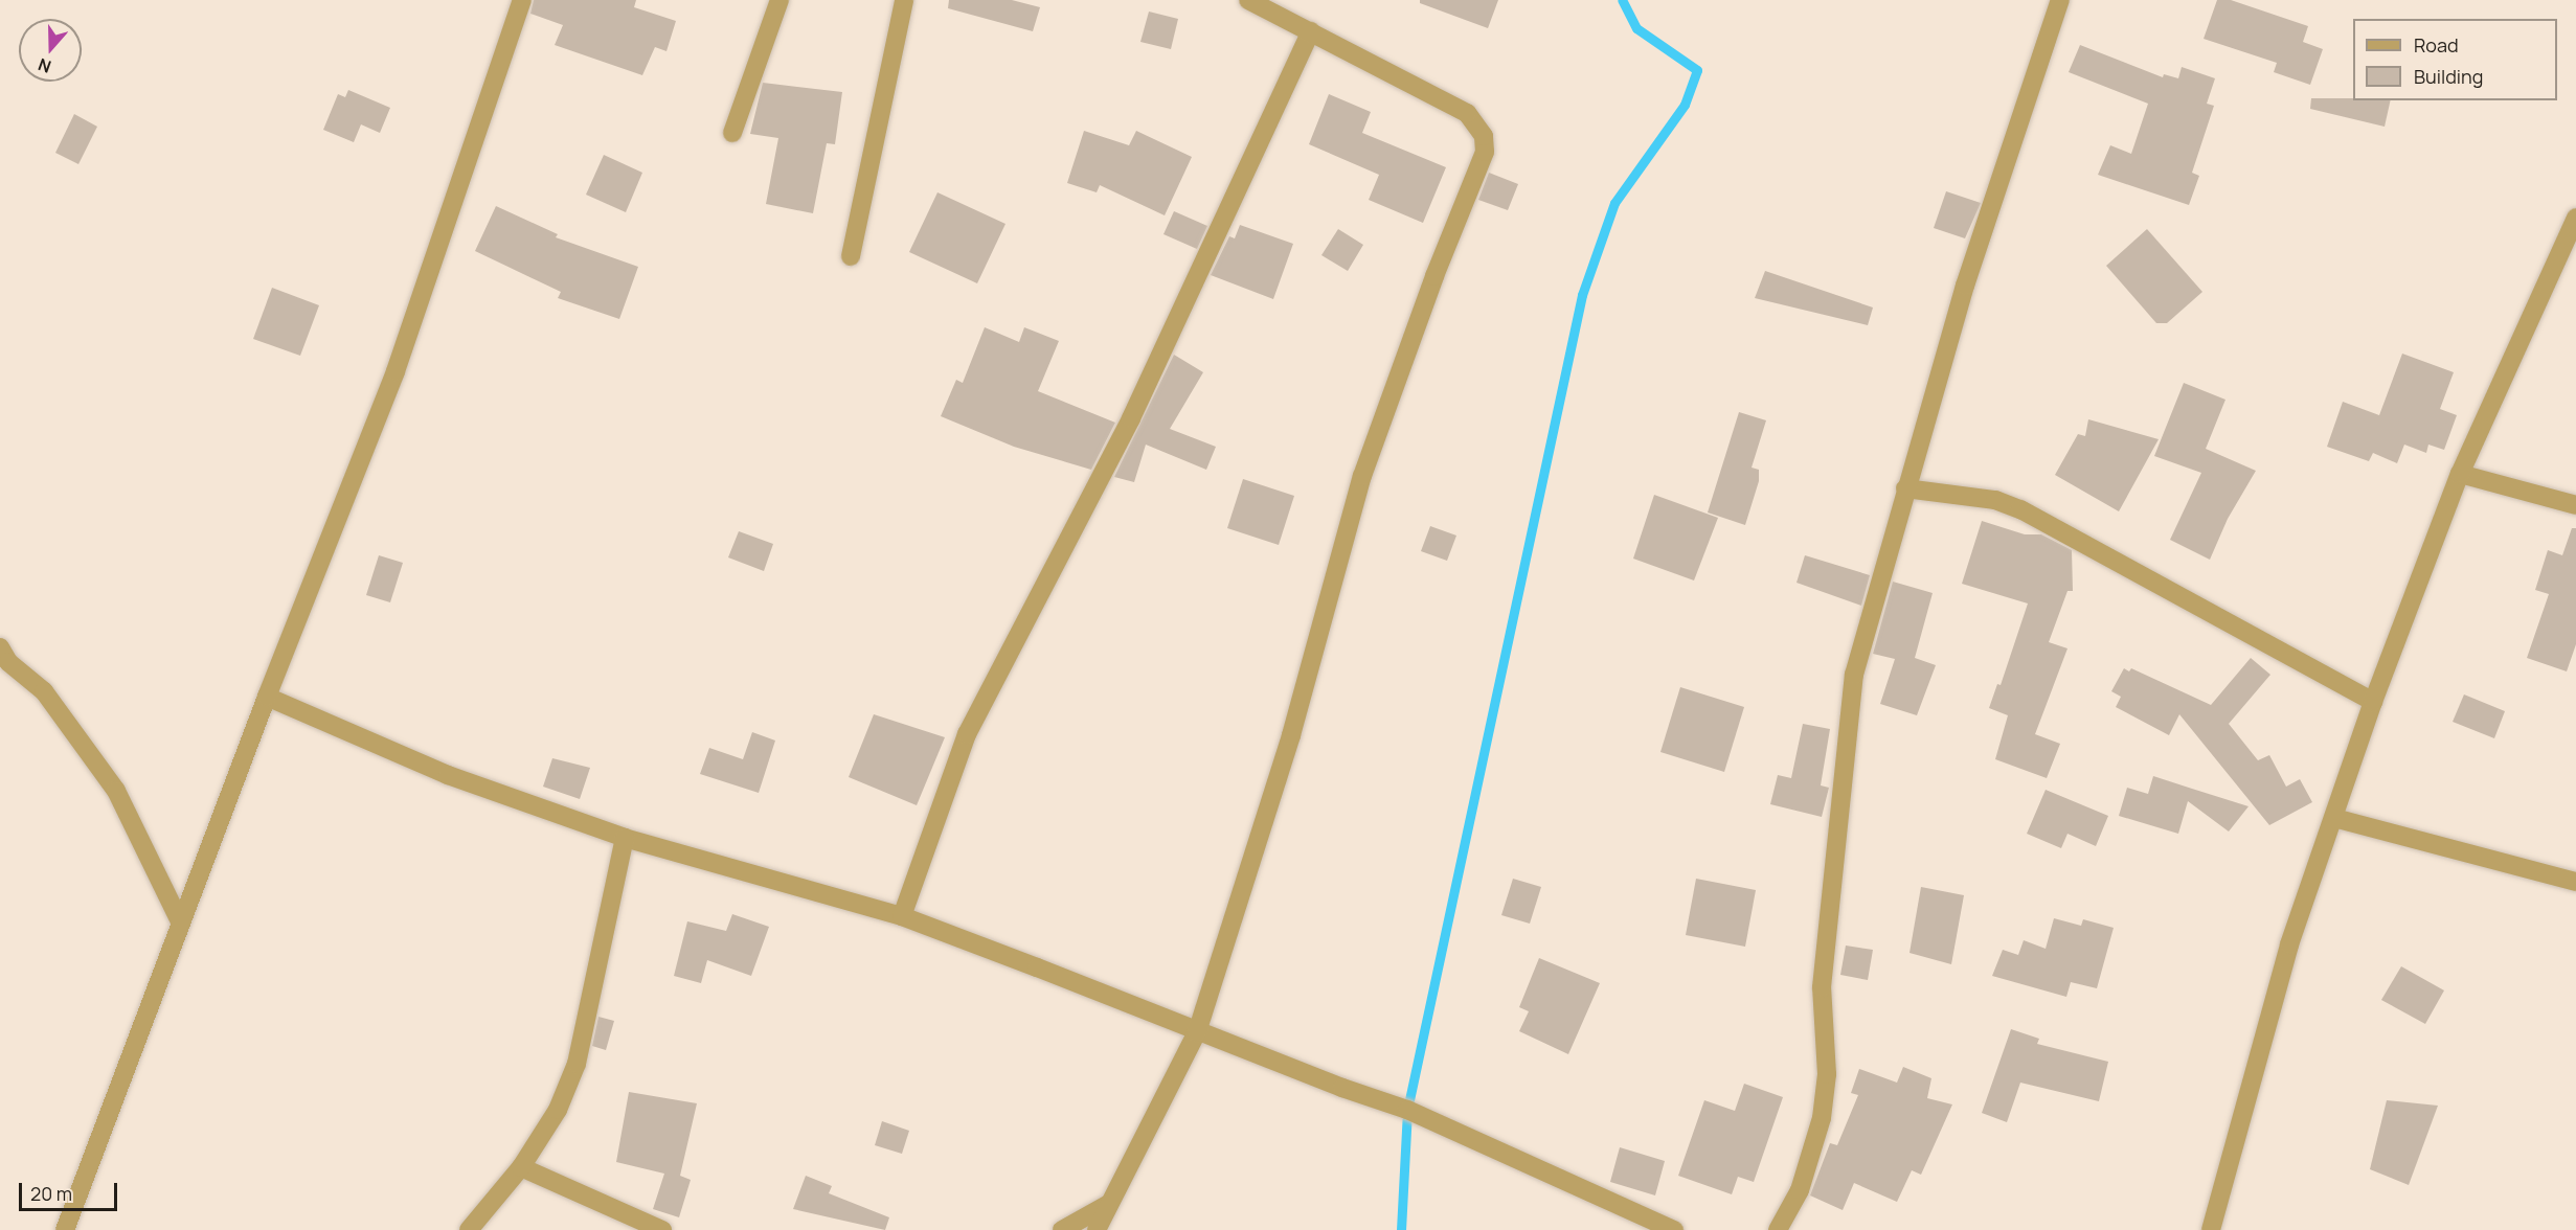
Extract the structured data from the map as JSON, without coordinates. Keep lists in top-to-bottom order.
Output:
{
  "legend": ["Road", "Building"],
  "scale_bar": "20 m",
  "north": "bottom"
}
